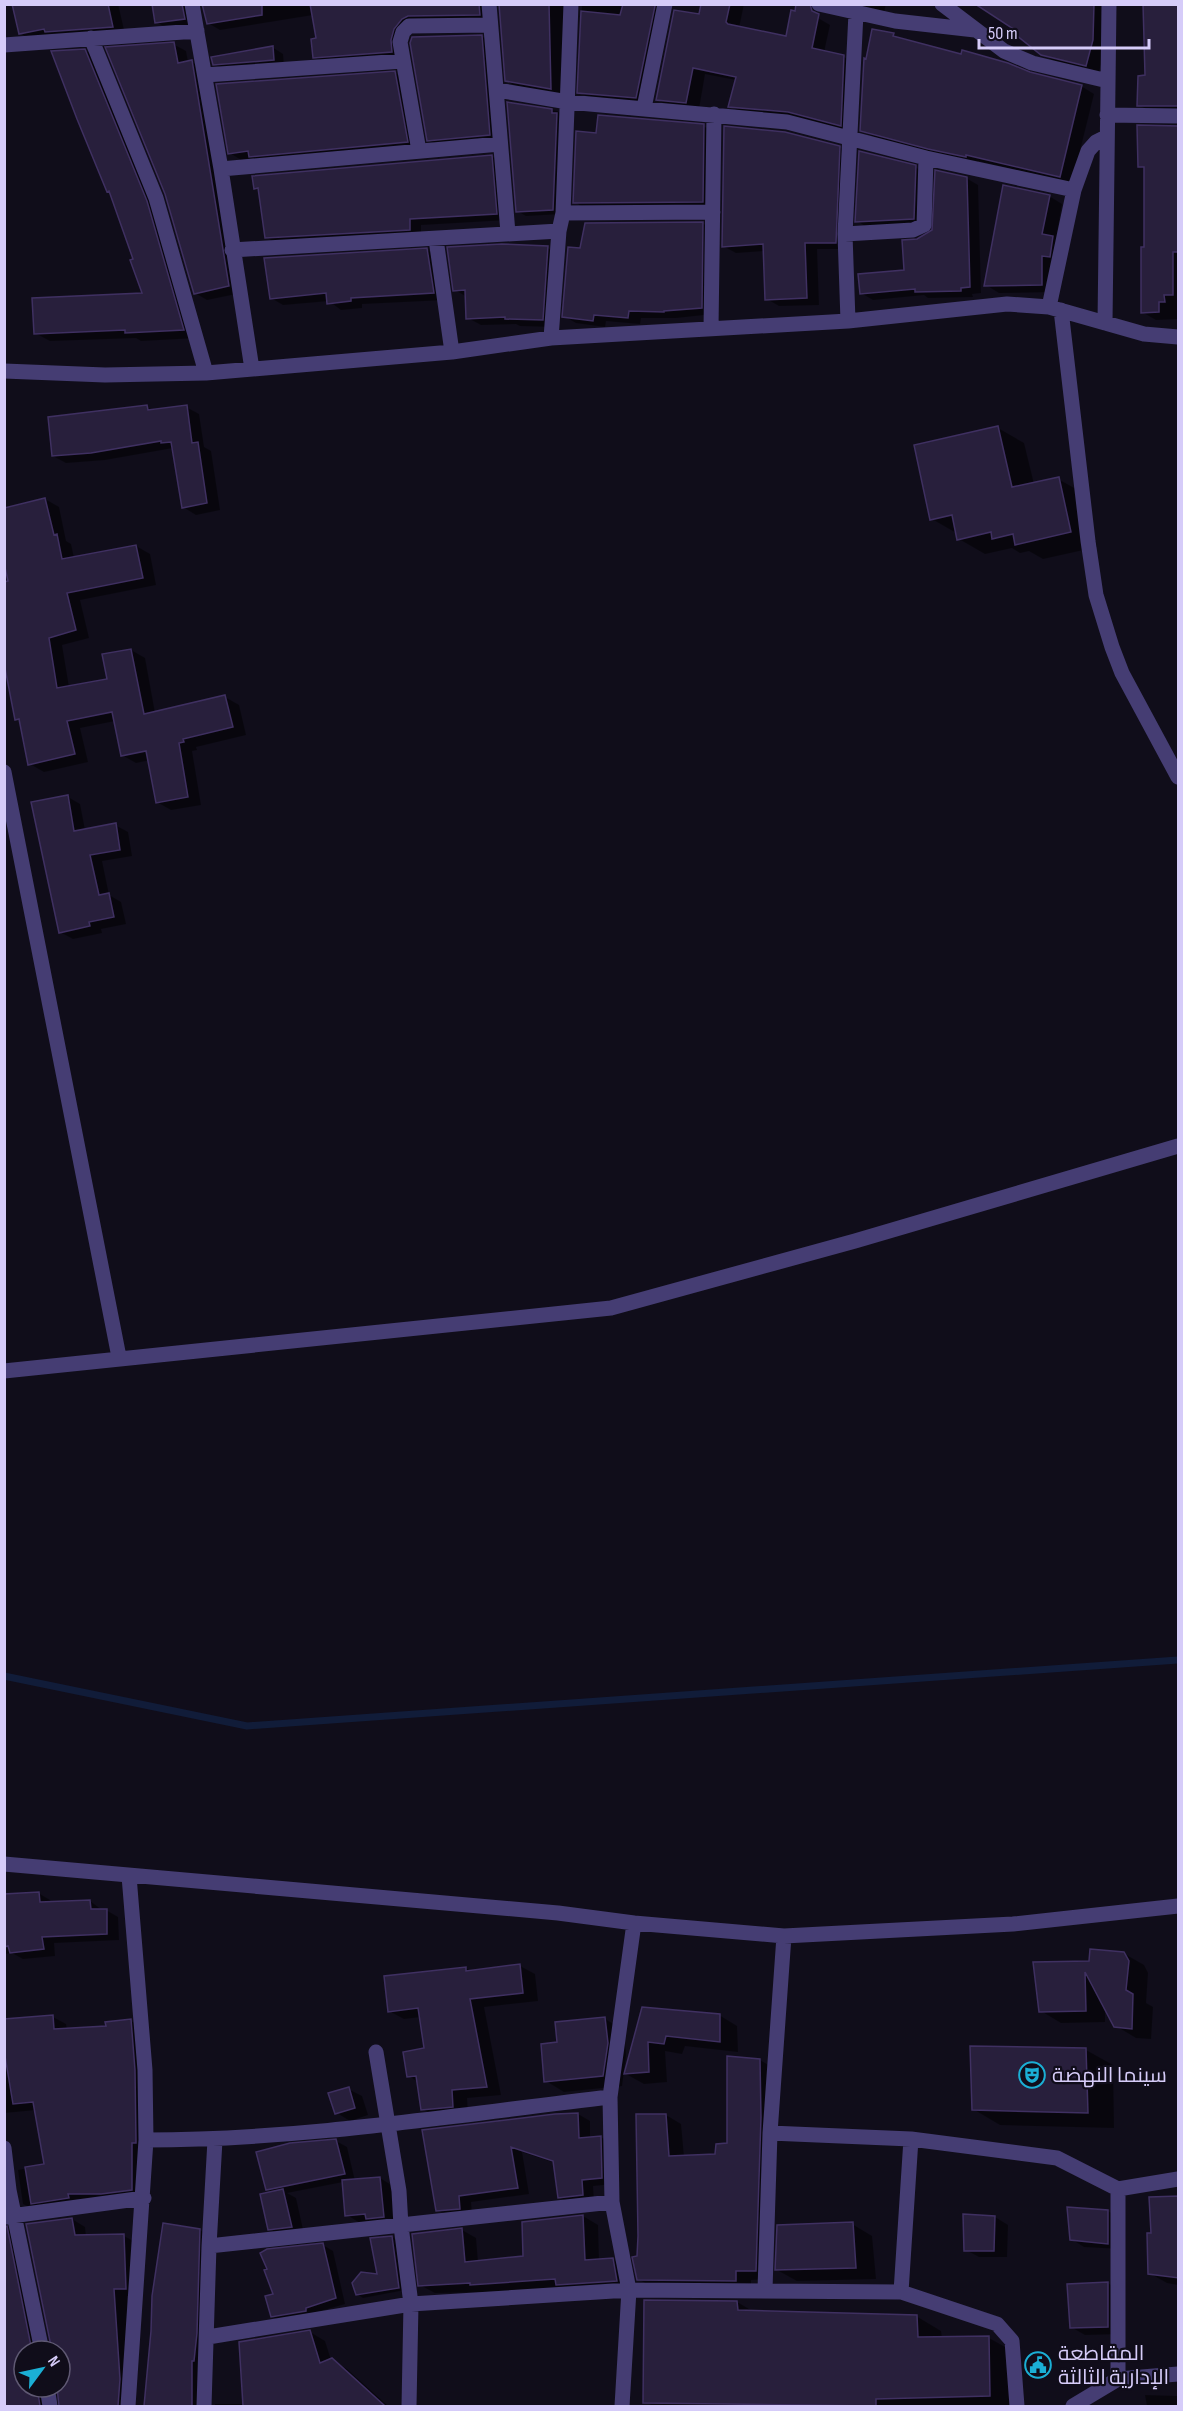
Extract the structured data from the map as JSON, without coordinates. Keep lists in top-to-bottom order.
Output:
{
  "places": {
    "theatre": ["سينما النهضة"],
    "public building": ["المقاطعة الإدارية الثالثة"]
  },
  "scale_bar": "50 m",
  "north": "top right"
}
